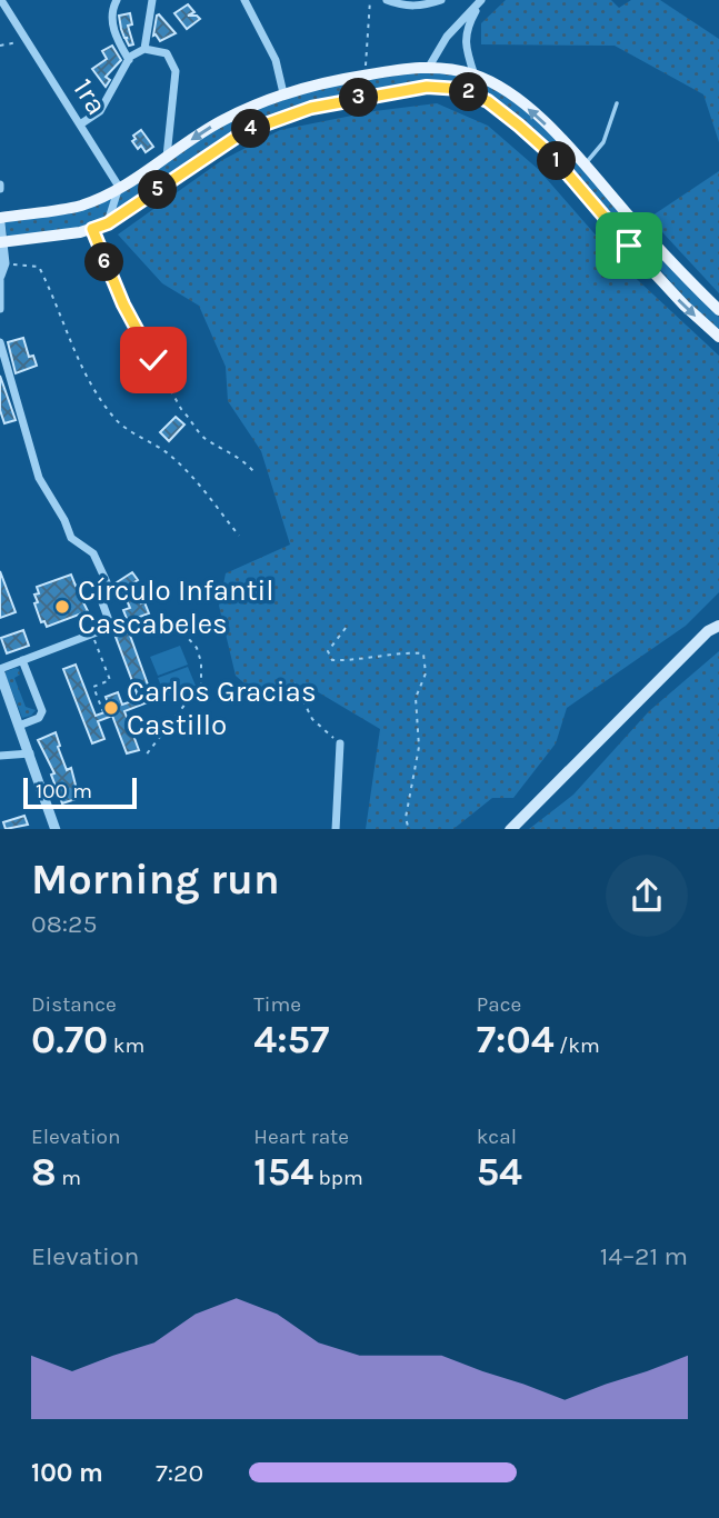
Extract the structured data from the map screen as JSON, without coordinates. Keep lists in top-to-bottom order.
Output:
{
  "streets": {
    "street": ["1ra"]
  },
  "places": ["Círculo Infantil Cascabeles", "Carlos Gracias Castillo"],
  "scale_bar": "100 m",
  "page": {
    "pins": [
      "2",
      "3",
      "4",
      "1",
      "5",
      "6"
    ],
    "scale": "100 m",
    "heading": ["Morning run", "08:25"],
    "stats": [
      ["Distance", "0.70 km"],
      ["Time", "4:57"],
      ["Pace", "7:04 /km"],
      ["Elevation", "8 m"],
      ["Heart rate", "154 bpm"],
      ["kcal", "54"]
    ],
    "chart": ["Elevation", "14–21 m"],
    "list": [
      {
        "name": "100 m",
        "note": "7:20"
      }
    ]
  }
}
